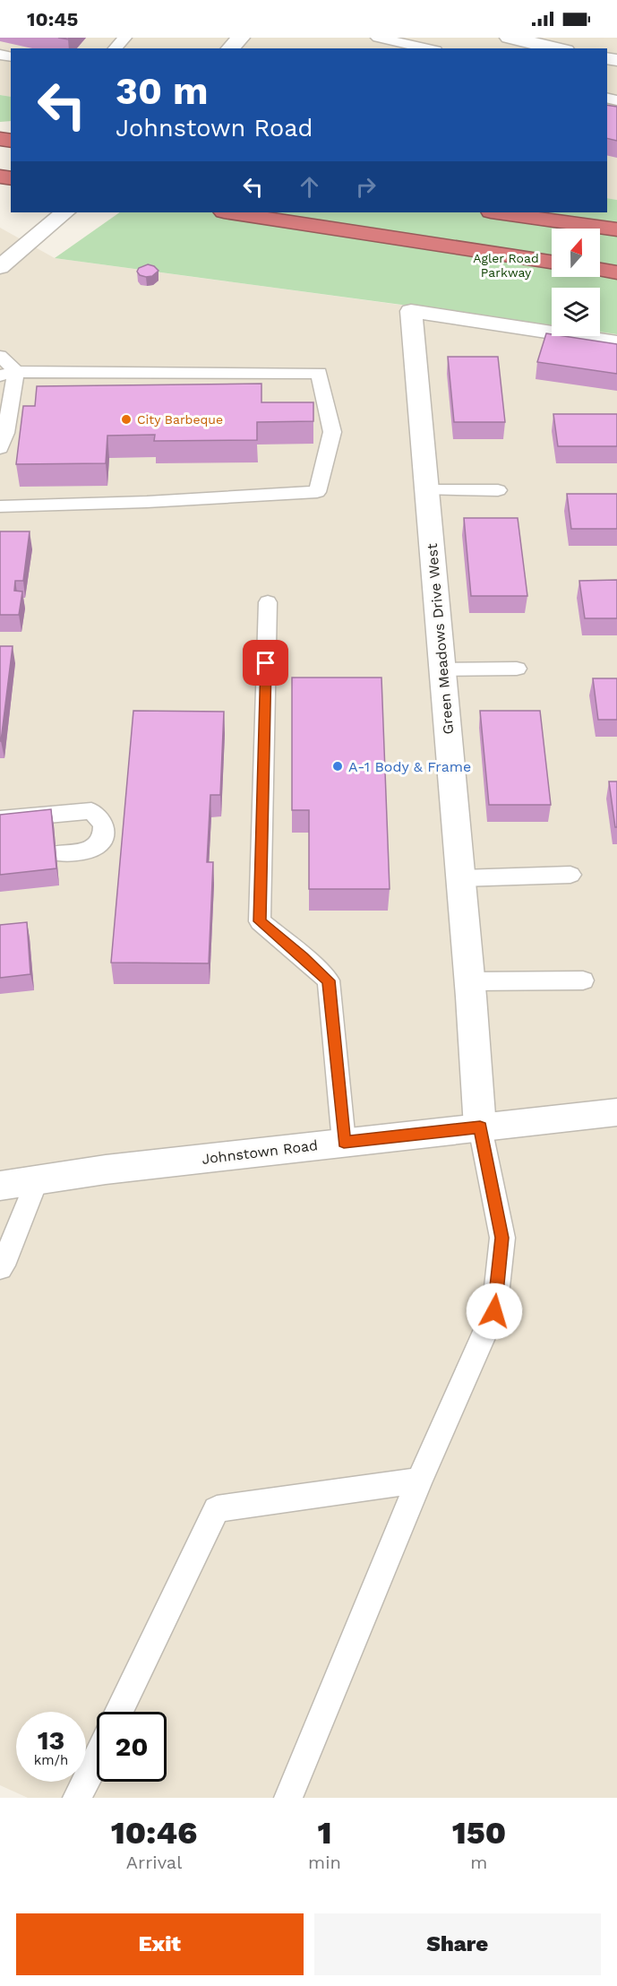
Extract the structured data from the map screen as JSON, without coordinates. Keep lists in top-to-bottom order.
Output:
{
  "streets": {
    "street": ["Green Meadows Drive West", "Johnstown Road"]
  },
  "crossings": [
    ["Green Meadows Drive West", "Johnstown Road"]
  ],
  "parks": ["Agler Road Parkway"],
  "places": ["City Barbeque", "A-1 Body & Frame"],
  "north": "top",
  "page": {
    "status": "10:45",
    "turn": ["30 m", "Johnstown Road"],
    "speed": "13 km/h",
    "limit": "20",
    "eta": [
      "10:46",
      "Arrival",
      "1",
      "min",
      "150",
      "m"
    ],
    "buttons": ["Exit", "Share"]
  }
}
